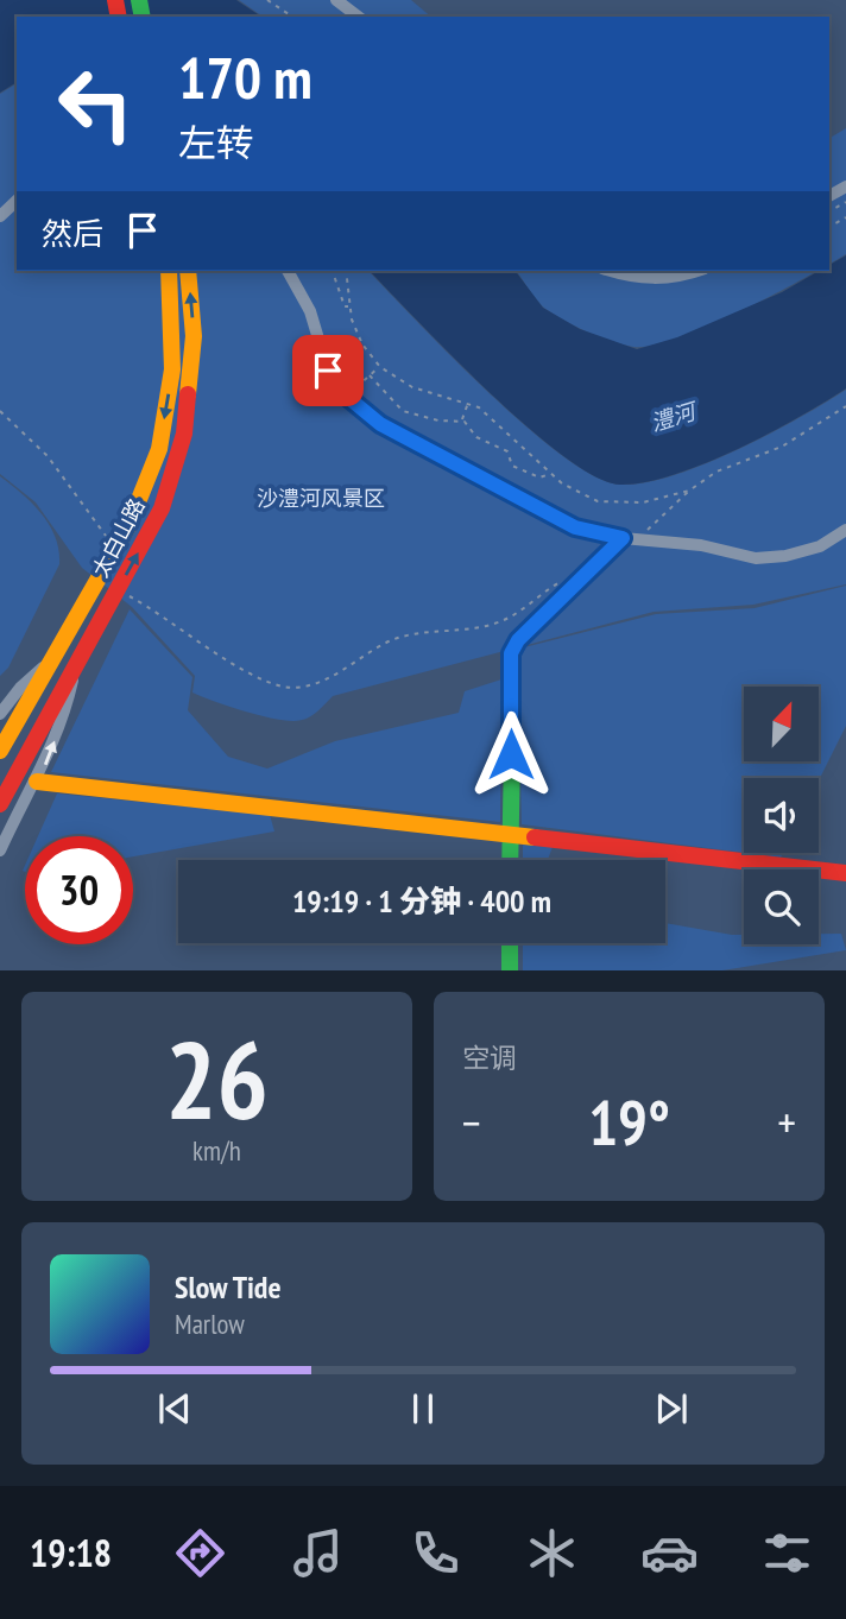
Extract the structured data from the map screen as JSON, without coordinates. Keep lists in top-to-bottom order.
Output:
{
  "streets": {
    "main road": ["太白山路"]
  },
  "water": ["澧河"],
  "parks": ["沙澧河风景区"],
  "north": "top right",
  "page": {
    "turn": ["170 m", "左转"],
    "then": "然后",
    "limit": "30",
    "trip": "19:19 · 1 分钟 · 400 m",
    "tile": [
      ["26", "km/h"],
      "空调"
    ],
    "heat": ["−", "19°", "+"],
    "song": ["Slow Tide", "Marlow"],
    "tabs": "19:18"
  }
}
